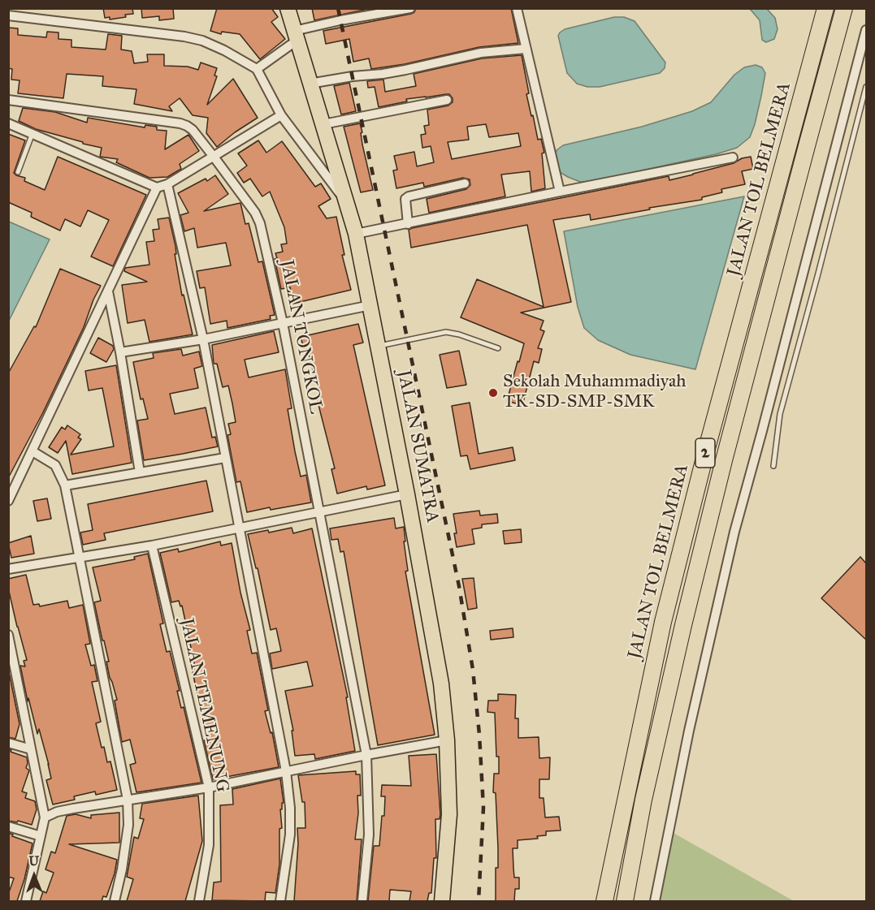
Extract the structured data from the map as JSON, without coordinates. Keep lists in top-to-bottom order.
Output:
{
  "streets": {
    "highway": ["JALAN TOL BELMERA", "JALAN SUMATRA", "2"],
    "street": ["JALAN TONGKOL", "JALAN TEMENUNG"]
  },
  "places": ["Sekolah Muhammadiyah TK-SD-SMP-SMK"],
  "north": "top"
}
